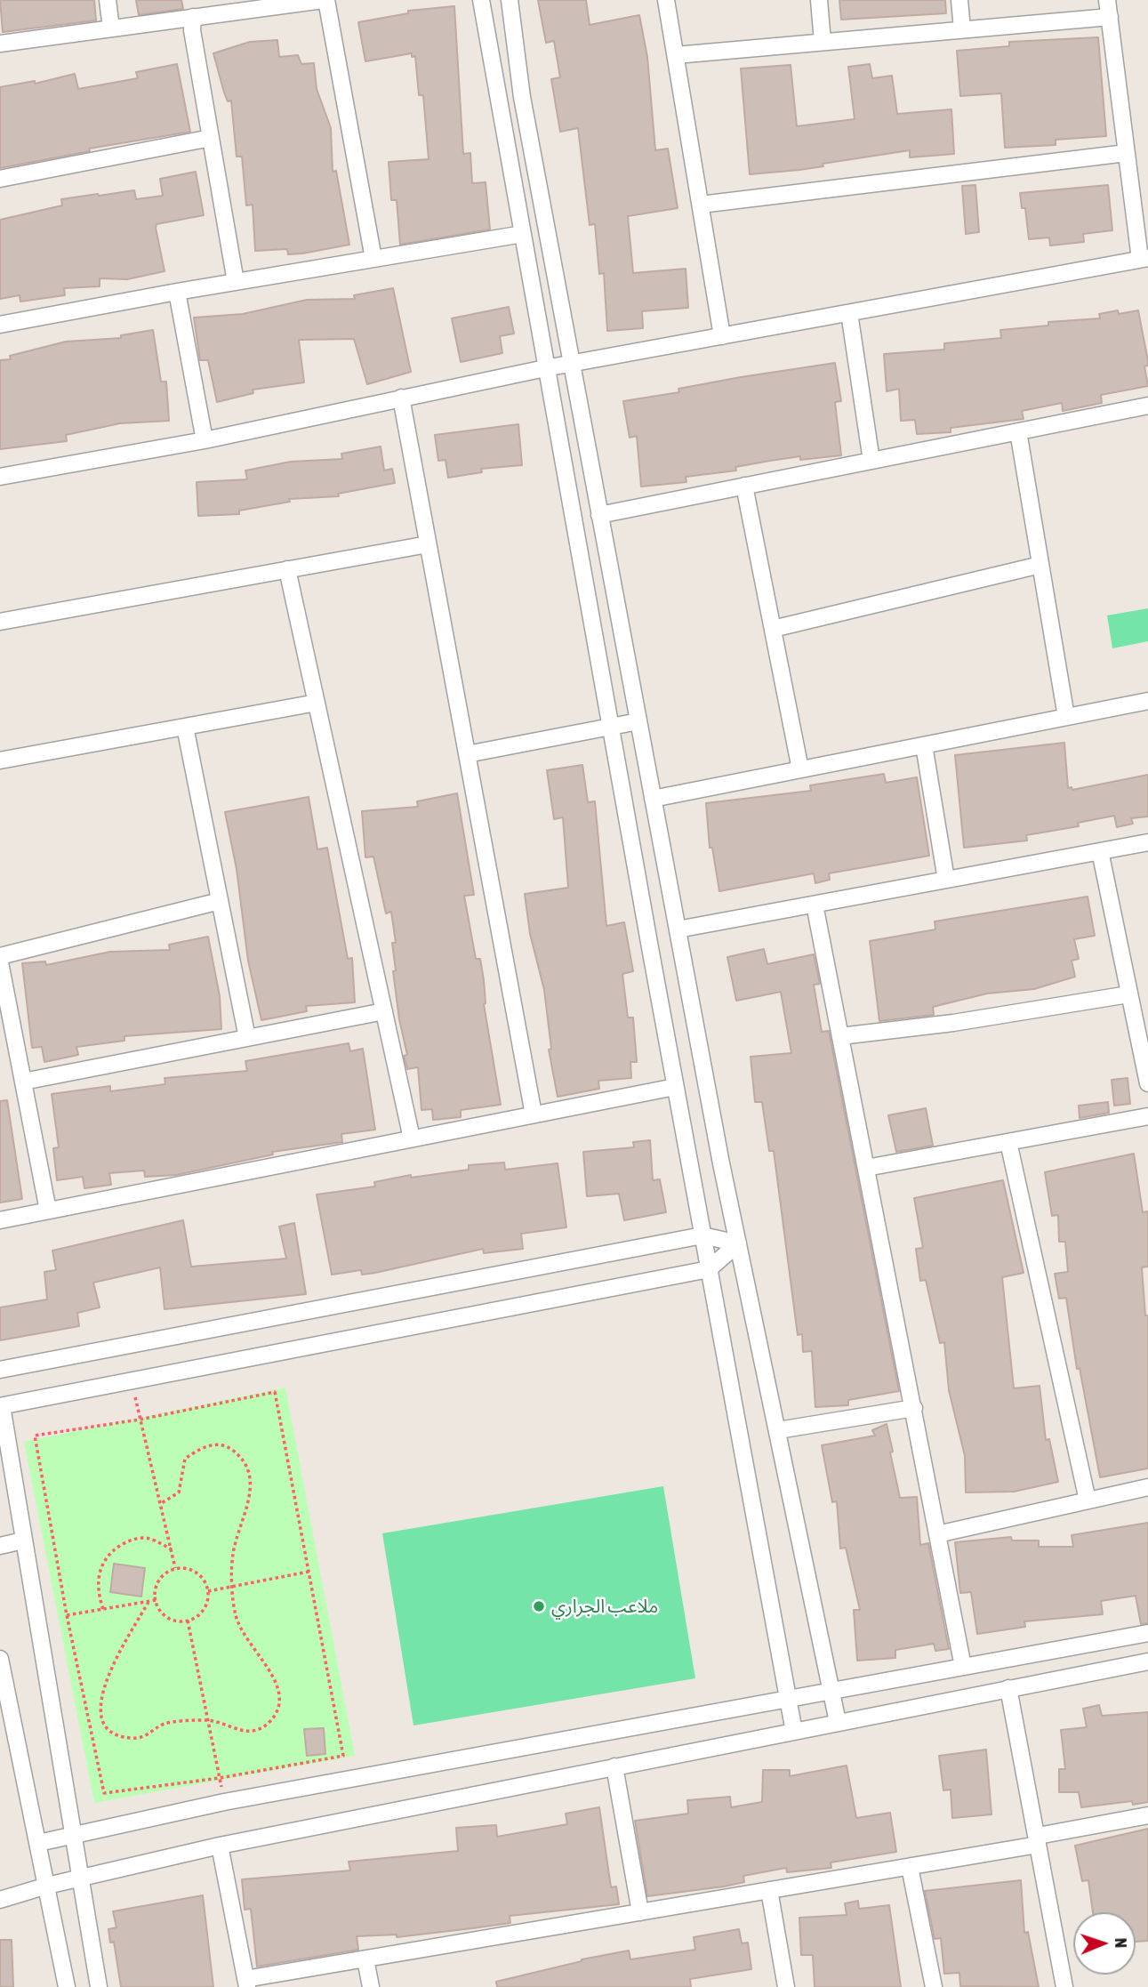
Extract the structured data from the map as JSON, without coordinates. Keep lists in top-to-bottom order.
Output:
{
  "places": ["ملاعب الجراري"],
  "north": "right"
}
